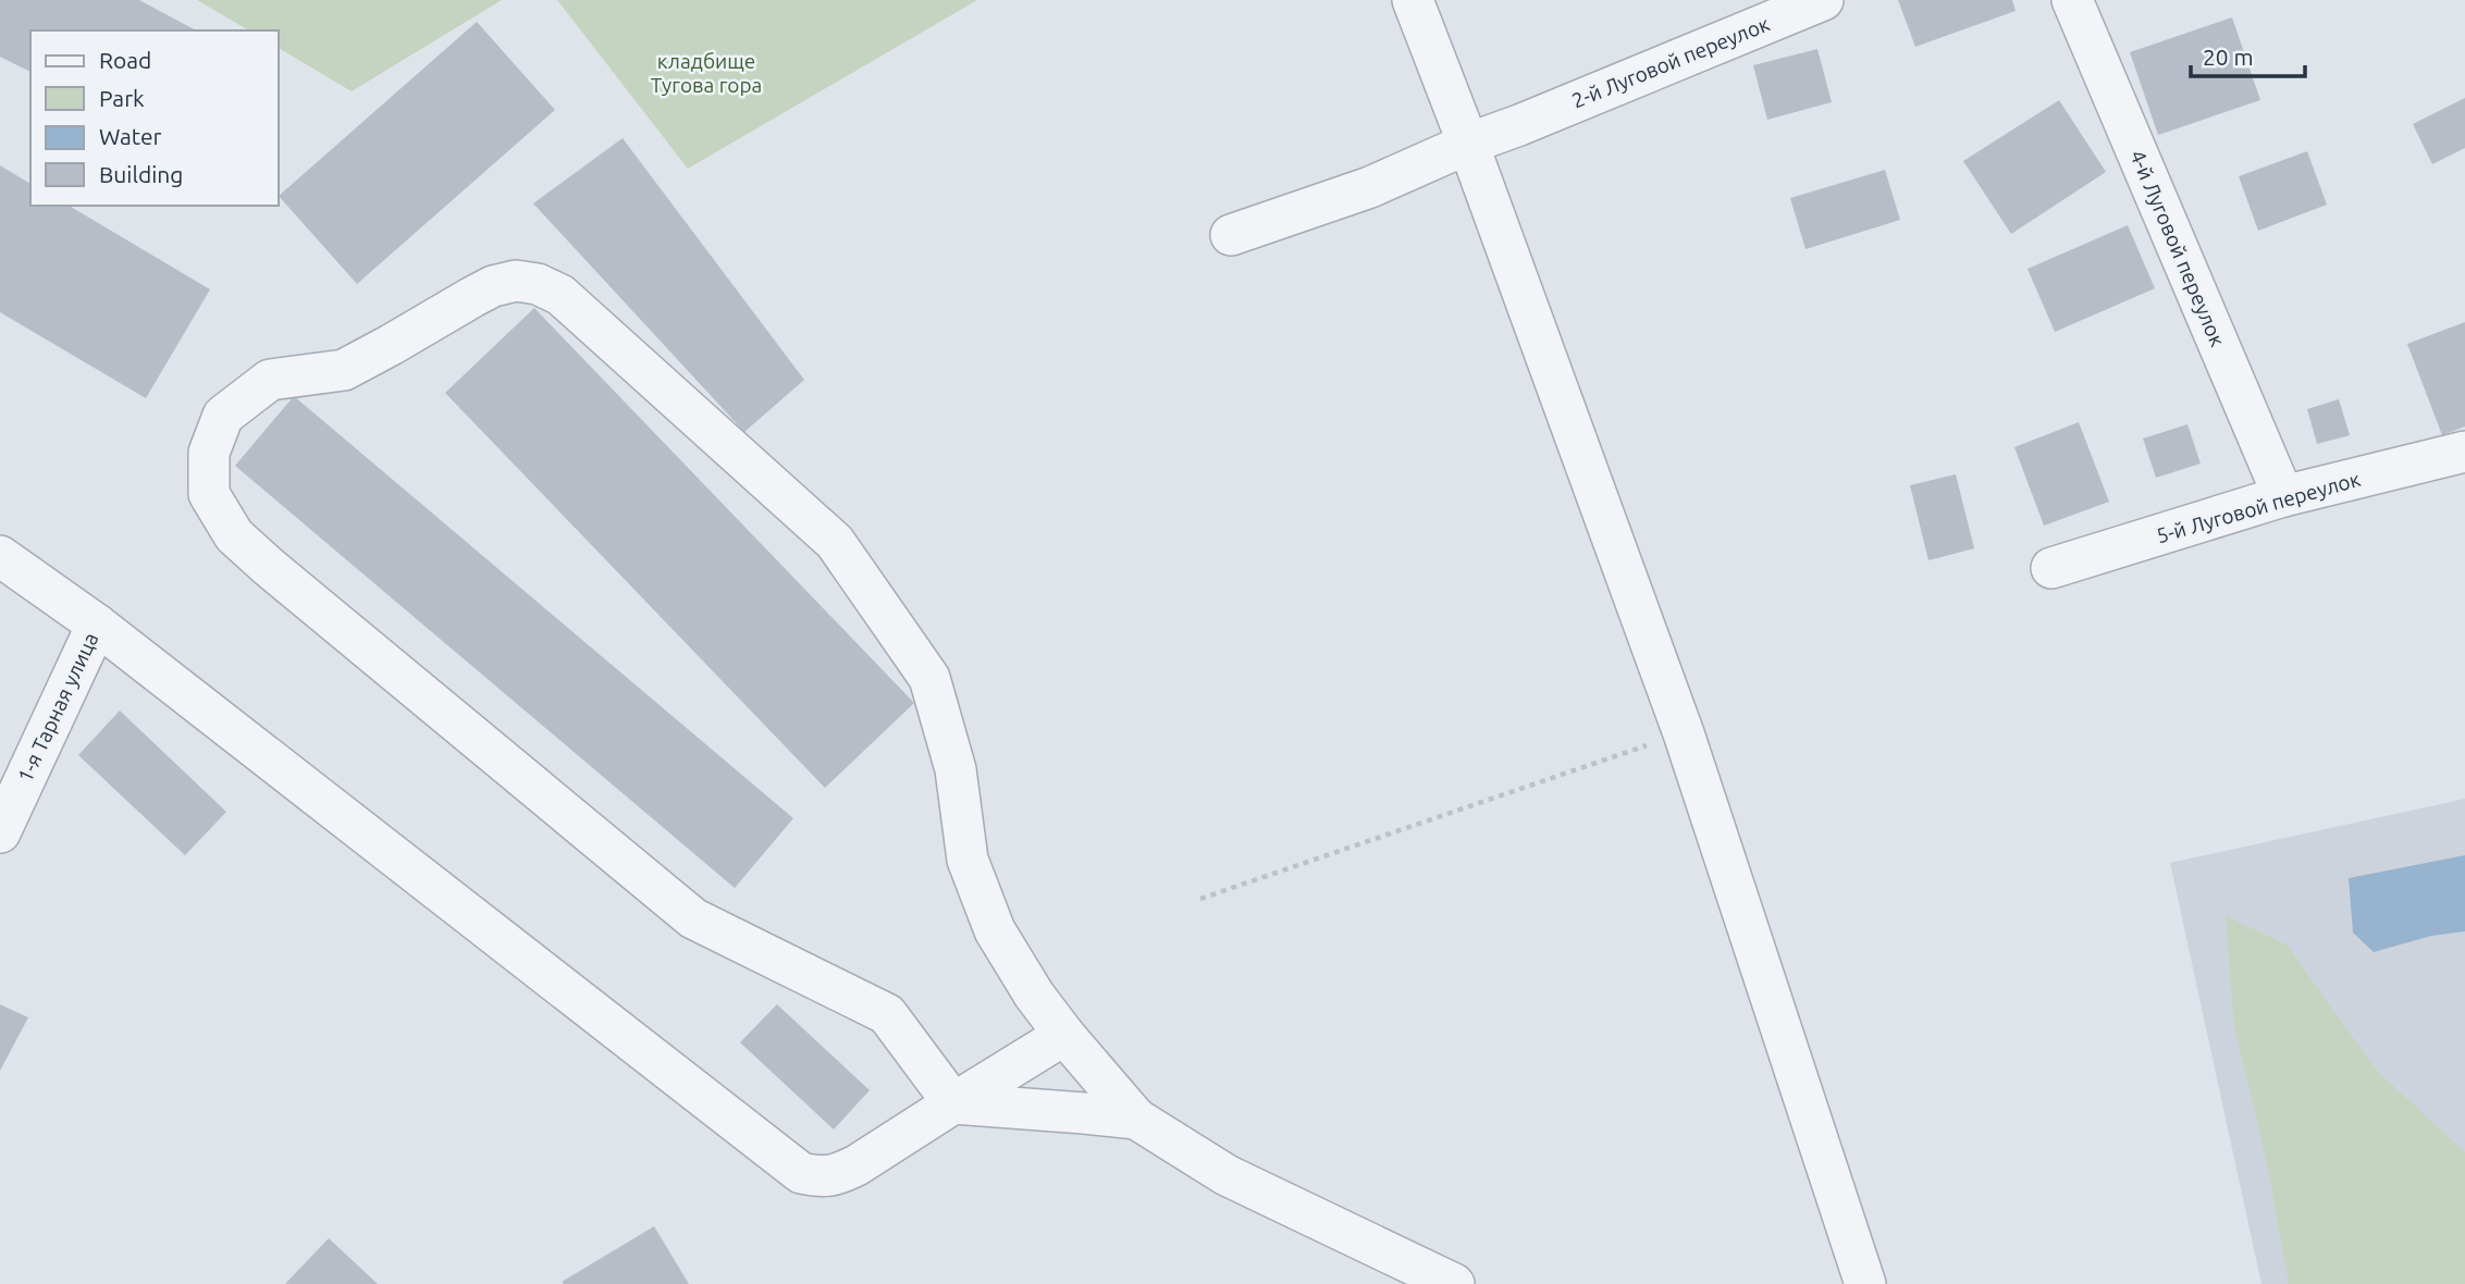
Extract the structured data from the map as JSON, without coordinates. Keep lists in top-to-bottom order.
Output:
{
  "streets": {
    "street": [
      "2-й Луговой переулок",
      "4-й Луговой переулок",
      "5-й Луговой переулок",
      "1-я Тарная улица"
    ]
  },
  "crossings": [
    ["4-й Луговой переулок", "5-й Луговой переулок"]
  ],
  "parks": ["кладбище Тугова гора"],
  "legend": [
    "Road",
    "Park",
    "Water",
    "Building"
  ],
  "scale_bar": "20 m"
}
